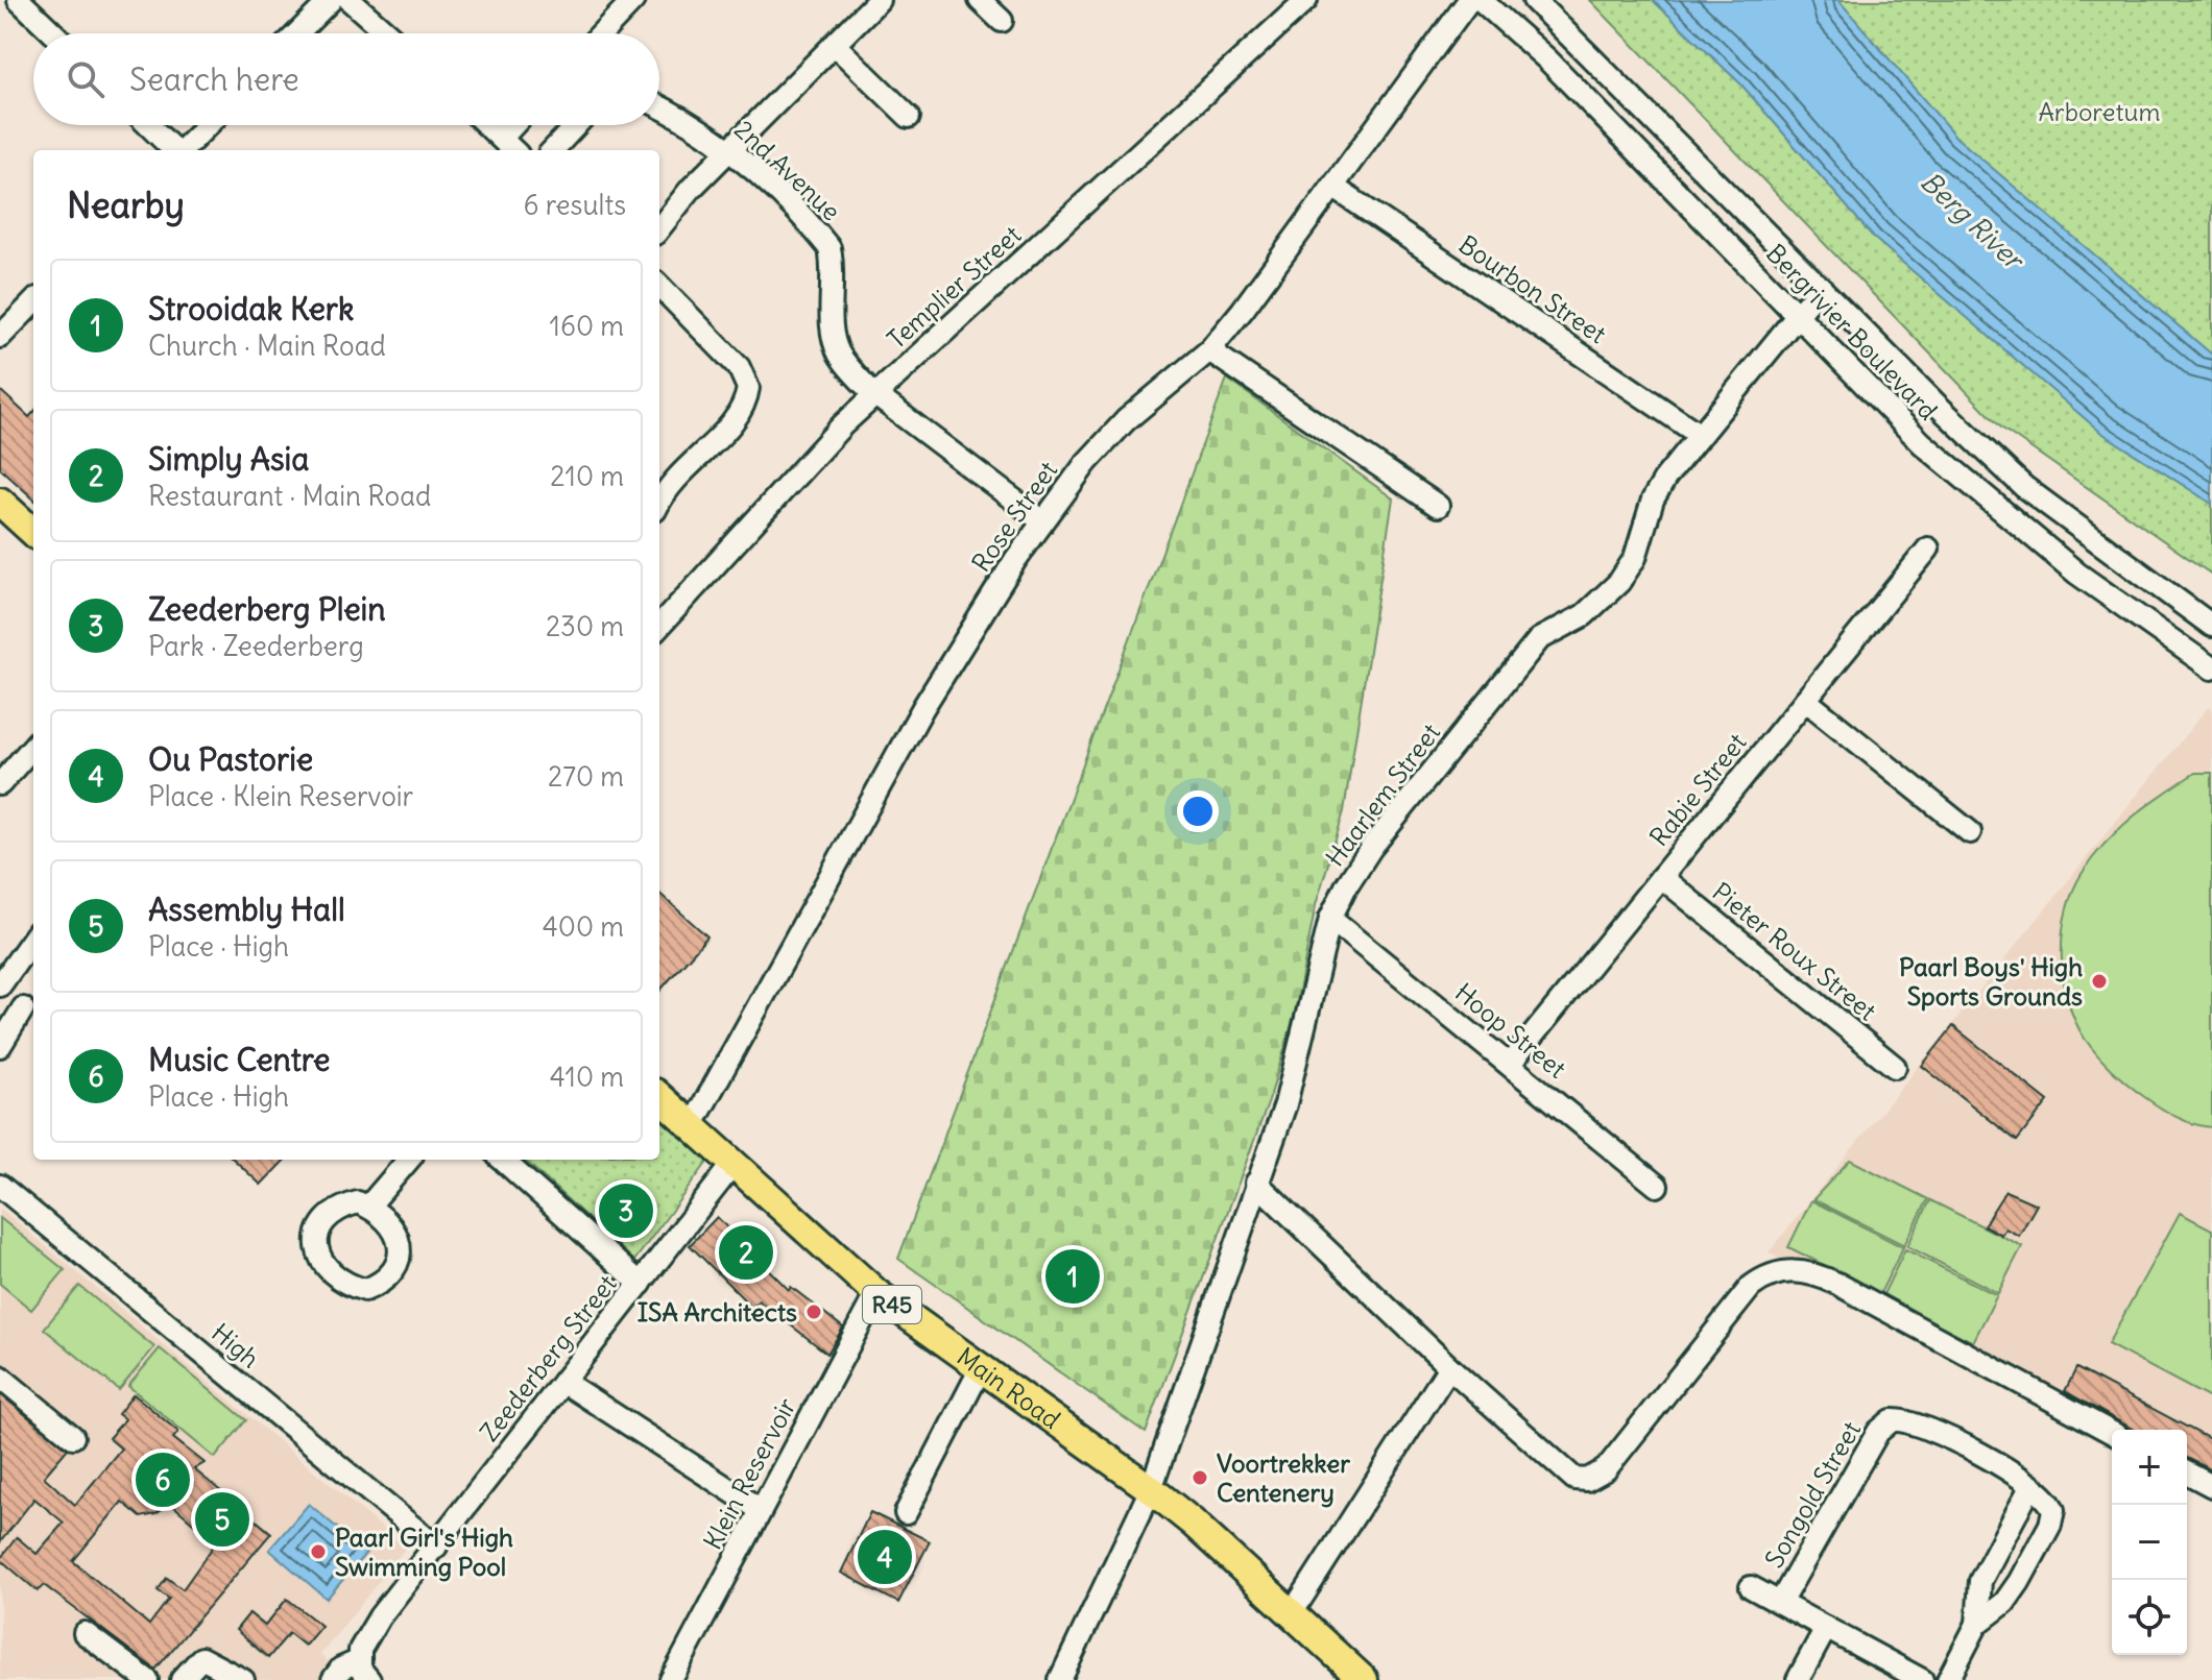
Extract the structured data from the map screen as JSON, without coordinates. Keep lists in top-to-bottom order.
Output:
{
  "streets": {
    "main road": ["R45", "Main Road"],
    "street": [
      "2nd Avenue",
      "Templier Street",
      "Bourbon Street",
      "Bergrivier Boulevard",
      "Rose Street",
      "Rabie Street",
      "Haarlem Street",
      "Pieter Roux Street",
      "Hoop Street",
      "High",
      "Zeederberg Street",
      "Klein Reservoir",
      "Songold Street"
    ]
  },
  "crossings": [
    ["2nd Avenue", "Templier Street"],
    ["2nd Avenue", "Rose Street"],
    ["Bourbon Street", "Rose Street"],
    ["Bourbon Street", "Haarlem Street"],
    ["Bergrivier Boulevard", "Haarlem Street"],
    ["Rose Street", "Main Road"],
    ["Rabie Street", "Pieter Roux Street"],
    ["Rabie Street", "Hoop Street"],
    ["Haarlem Street", "Hoop Street"],
    ["Haarlem Street", "Main Road"],
    ["High", "Zeederberg Street"],
    ["Zeederberg Street", "Main Road"],
    ["Main Road", "Klein Reservoir"]
  ],
  "water": ["Berg River"],
  "parks": ["Arboretum"],
  "places": [
    "Paarl Boys' High Sports Grounds",
    "ISA Architects",
    "Voortrekker Centenery",
    "Paarl Girl's High Swimming Pool"
  ],
  "page": {
    "search": "Search here",
    "heading": ["Nearby", "6 results"],
    "list": [
      {
        "mark": "1",
        "name": "Strooidak Kerk",
        "note": "Church · Main Road",
        "value": "160 m"
      },
      {
        "mark": "2",
        "name": "Simply Asia",
        "note": "Restaurant · Main Road",
        "value": "210 m"
      },
      {
        "mark": "3",
        "name": "Zeederberg Plein",
        "note": "Park · Zeederberg",
        "value": "230 m"
      },
      {
        "mark": "4",
        "name": "Ou Pastorie",
        "note": "Place · Klein Reservoir",
        "value": "270 m"
      },
      {
        "mark": "5",
        "name": "Assembly Hall",
        "note": "Place · High",
        "value": "400 m"
      },
      {
        "mark": "6",
        "name": "Music Centre",
        "note": "Place · High",
        "value": "410 m"
      }
    ],
    "pins": [
      "3",
      "2",
      "1",
      "6",
      "5",
      "4"
    ],
    "map_buttons": ["+", "−"]
  }
}
